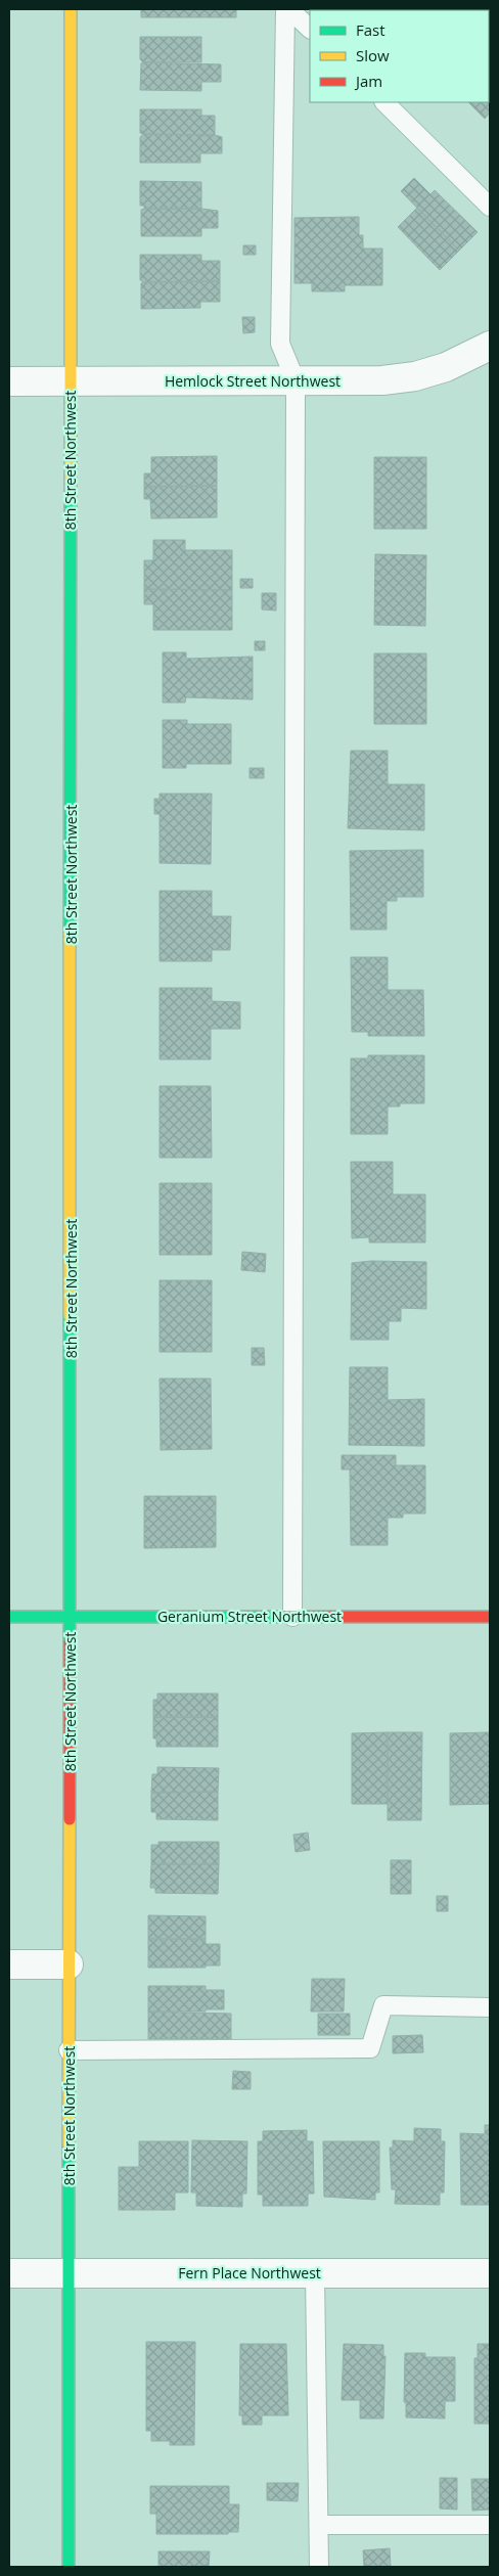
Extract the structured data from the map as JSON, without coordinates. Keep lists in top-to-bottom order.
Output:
{
  "streets": {
    "street": [
      "Hemlock Street Northwest",
      "8th Street Northwest",
      "Geranium Street Northwest",
      "Fern Place Northwest"
    ]
  },
  "crossings": [
    ["Hemlock Street Northwest", "8th Street Northwest"],
    ["8th Street Northwest", "Geranium Street Northwest"],
    ["8th Street Northwest", "Fern Place Northwest"]
  ],
  "legend": ["Fast", "Slow", "Jam"]
}
